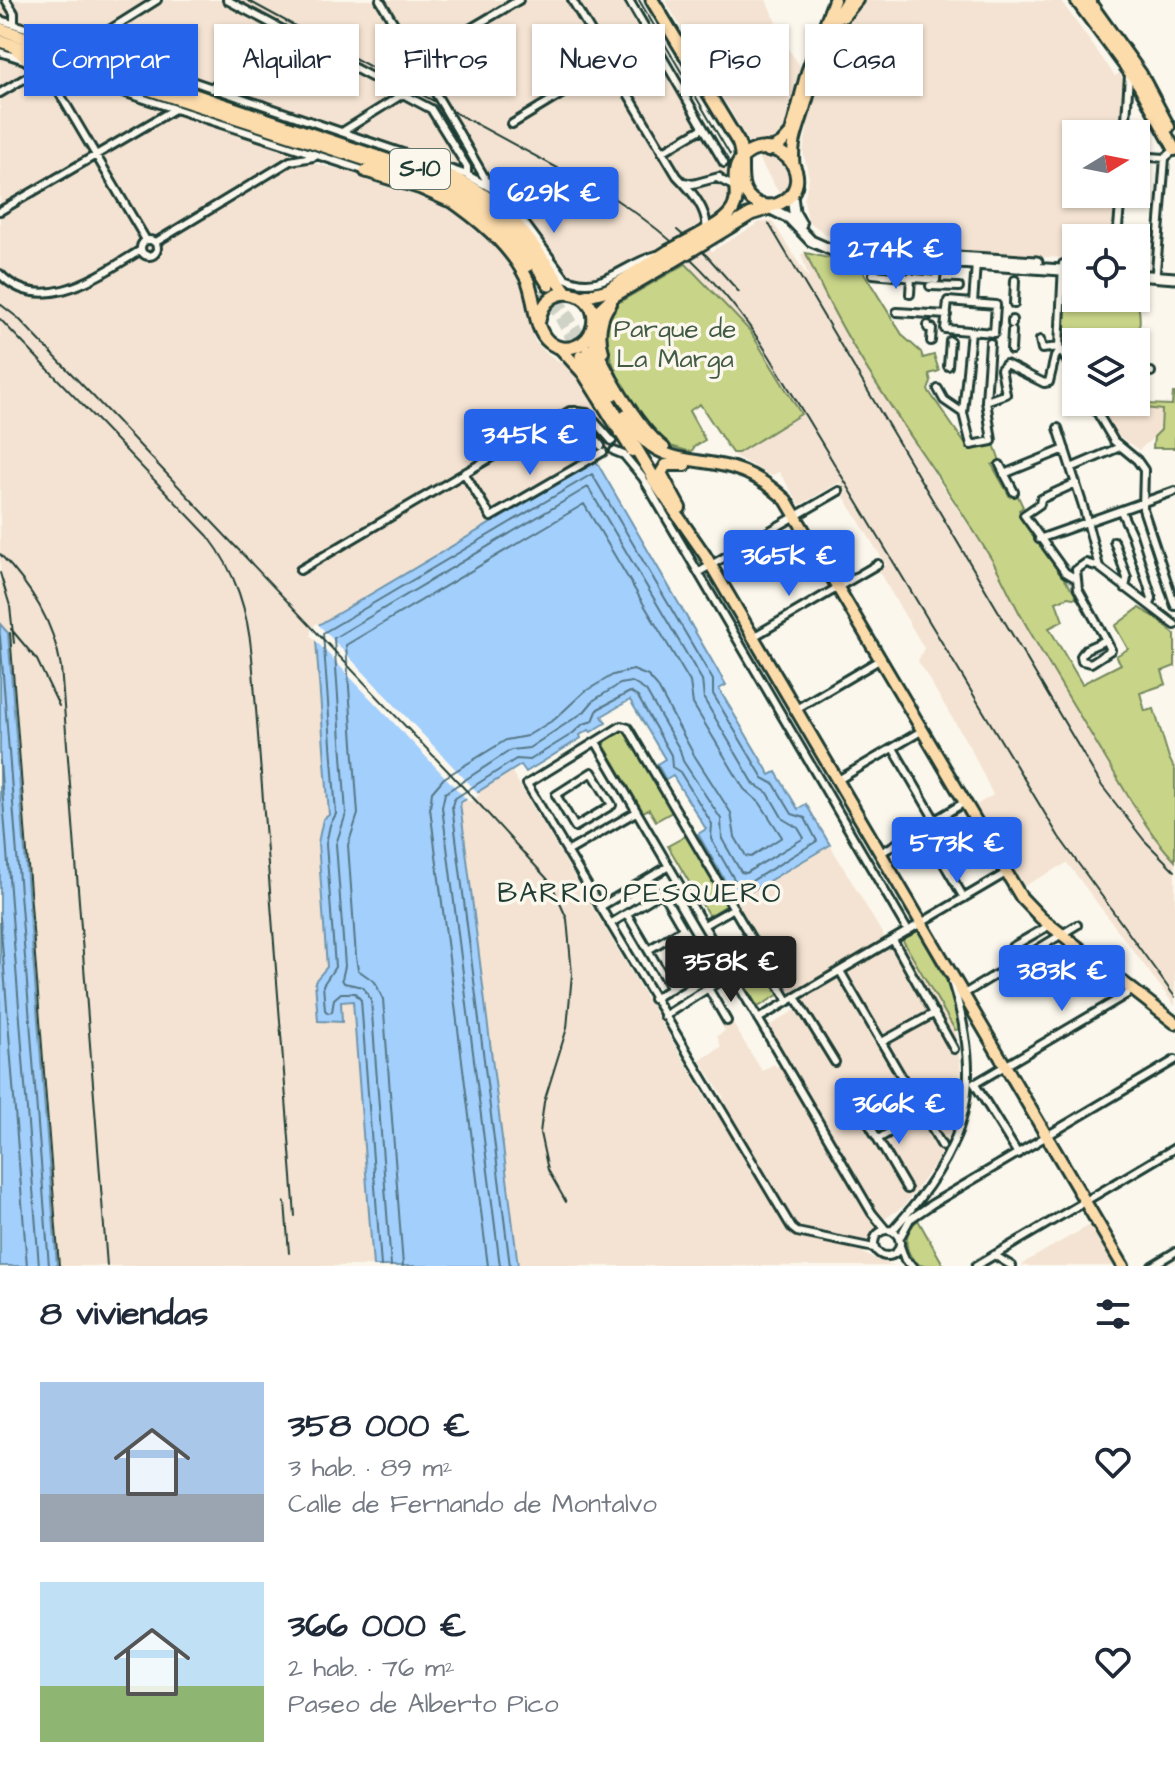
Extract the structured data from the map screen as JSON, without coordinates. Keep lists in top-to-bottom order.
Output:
{
  "streets": {
    "highway": ["S-10"]
  },
  "districts": ["BARRIO PESQUERO"],
  "parks": ["Parque de La Marga"],
  "north": "right",
  "page": {
    "chip": [
      "Comprar",
      "Alquilar",
      "Filtros",
      "Nuevo",
      "Piso",
      "Casa"
    ],
    "price": [
      "629K €",
      "274K €",
      "345K €",
      "365K €",
      "573K €",
      "358K €",
      "383K €",
      "366K €"
    ],
    "heading": "8 viviendas",
    "list": [
      {
        "name": "358 000 €",
        "note": "3 hab. · 89 m² · Calle de Fernando de Montalvo"
      },
      {
        "name": "366 000 €",
        "note": "2 hab. · 76 m² · Paseo de Alberto Pico"
      }
    ]
  }
}
